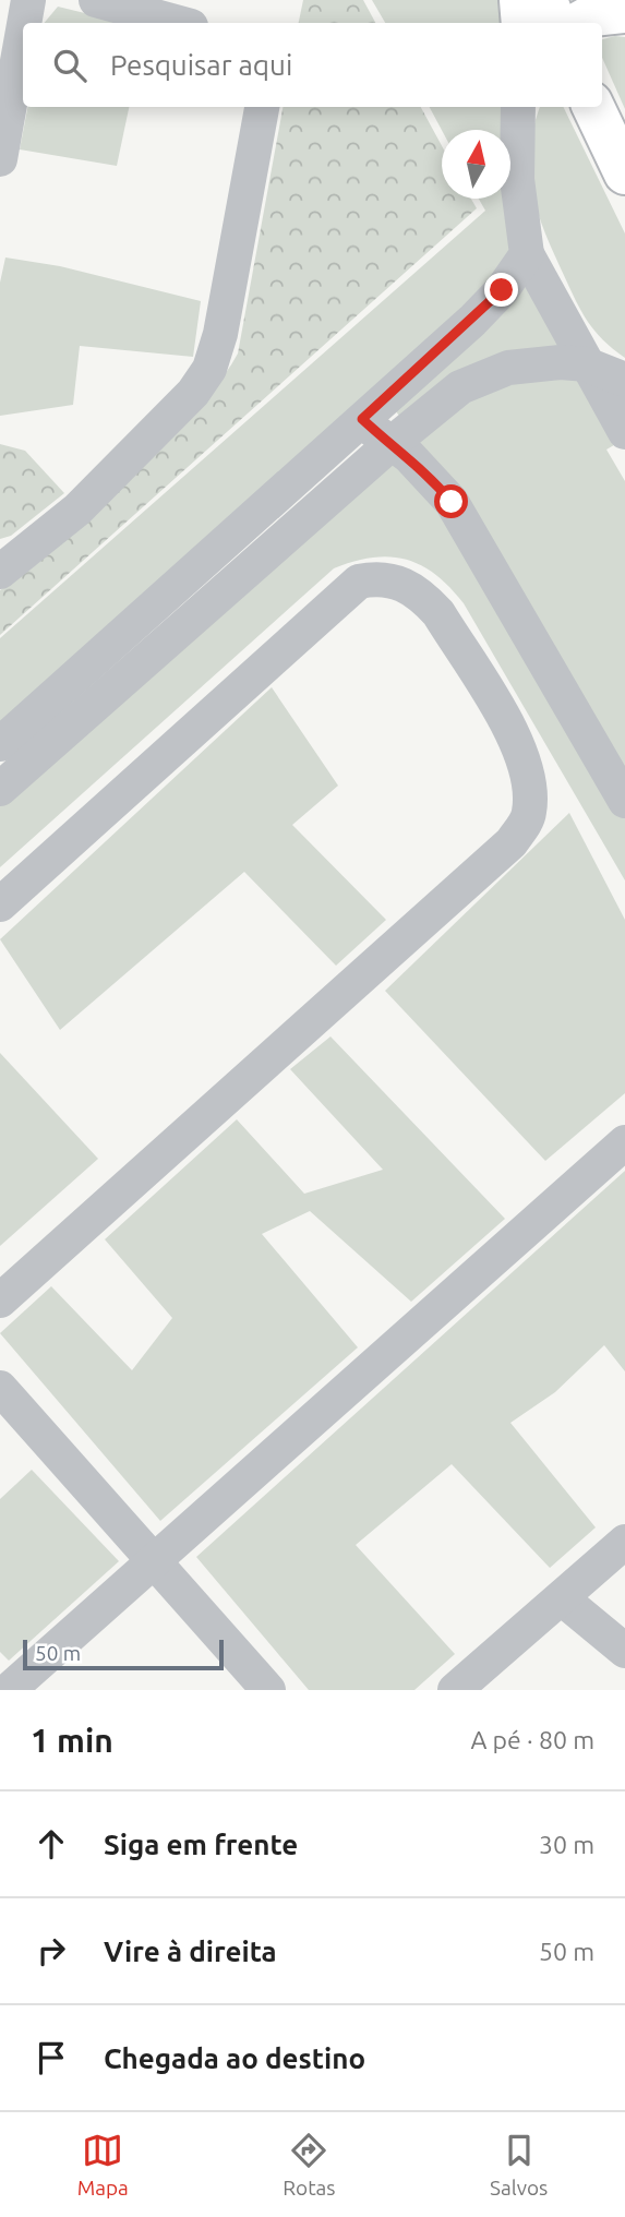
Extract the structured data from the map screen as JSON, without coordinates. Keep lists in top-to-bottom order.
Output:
{
  "scale_bar": "50 m",
  "north": "top",
  "page": {
    "search": "Pesquisar aqui",
    "scale": "50 m",
    "heading": ["1 min", "A pé · 80 m"],
    "list": [
      ["Siga em frente", "30 m"],
      ["Vire à direita", "50 m"],
      "Chegada ao destino"
    ],
    "nav": ["Mapa", "Rotas", "Salvos"]
  }
}
